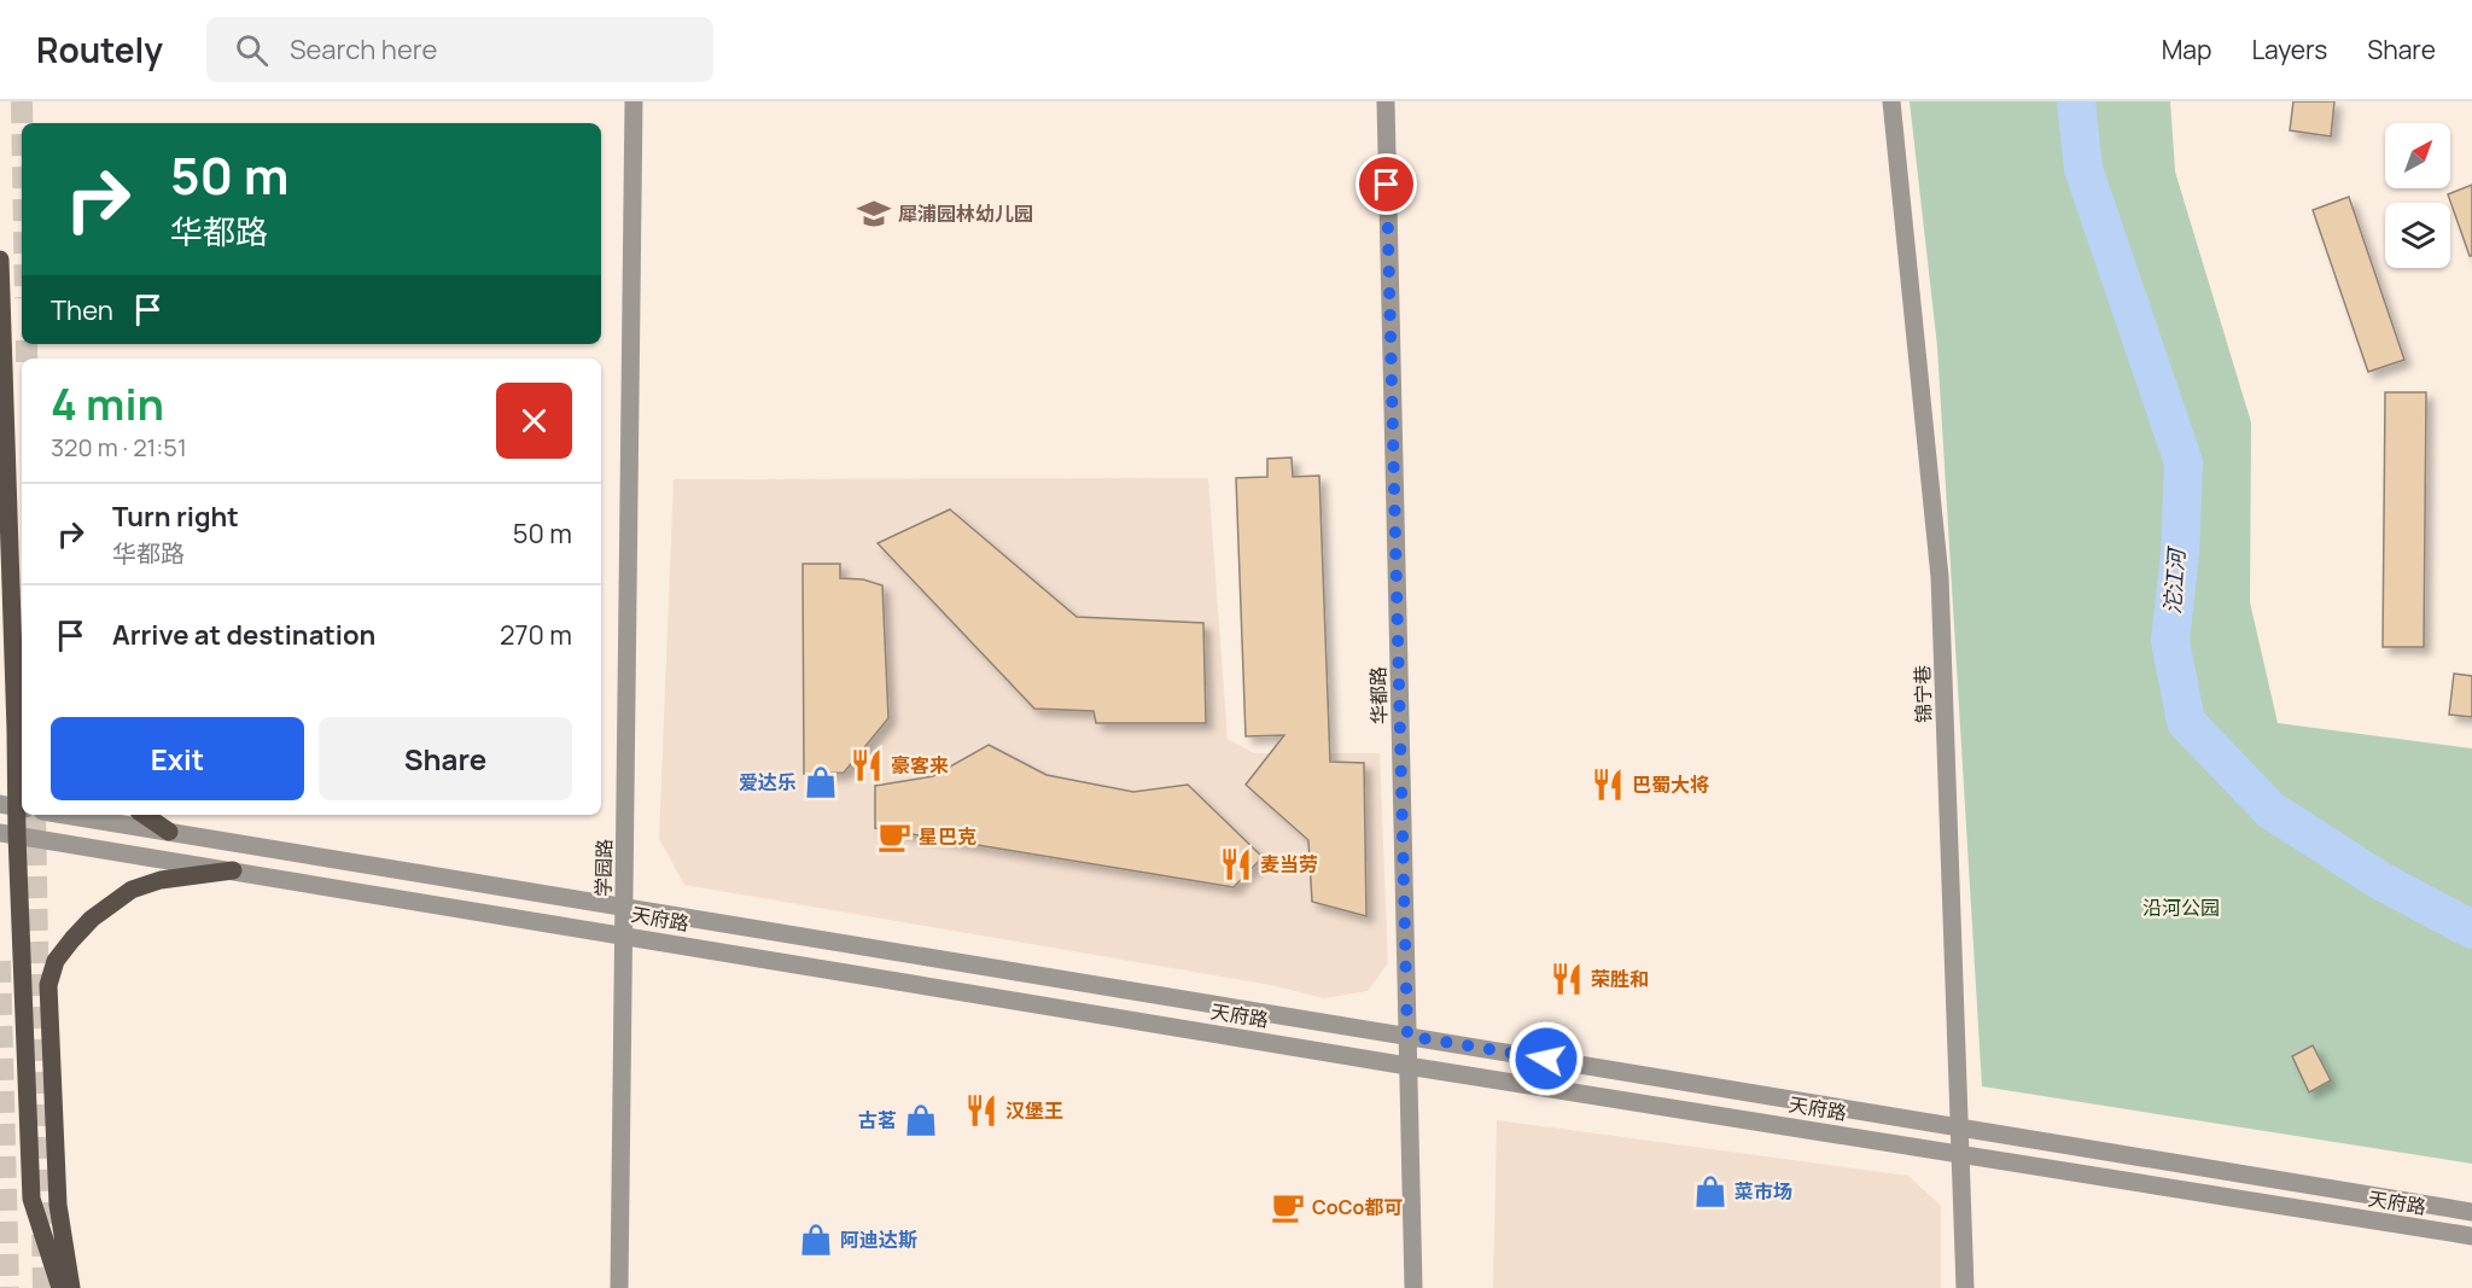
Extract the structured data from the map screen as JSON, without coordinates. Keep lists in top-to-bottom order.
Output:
{
  "streets": {
    "street": [
      "锦宁巷",
      "华都路",
      "学园路",
      "天府路"
    ]
  },
  "crossings": [
    ["锦宁巷", "天府路"],
    ["华都路", "天府路"],
    ["学园路", "天府路"]
  ],
  "water": ["沱江河"],
  "parks": ["沿河公园"],
  "places": {
    "school or university": ["犀浦园林幼儿园"],
    "restaurant": [
      "豪客来",
      "巴蜀大将",
      "麦当劳",
      "荣胜和",
      "汉堡王"
    ],
    "shop": [
      "爱达乐",
      "古茗",
      "菜市场",
      "阿迪达斯"
    ],
    "cafe": ["星巴克", "CoCo都可"]
  },
  "north": "top right",
  "page": {
    "header": "Routely",
    "search": "Search here",
    "nav": ["Map", "Layers", "Share"],
    "turn": ["50 m", "华都路"],
    "then": "Then",
    "heading": ["4 min", "320 m · 21:51"],
    "list": [
      {
        "name": "Turn right",
        "note": "华都路",
        "value": "50 m"
      },
      {
        "name": "Arrive at destination",
        "value": "270 m"
      }
    ],
    "buttons": ["Exit", "Share"]
  }
}
